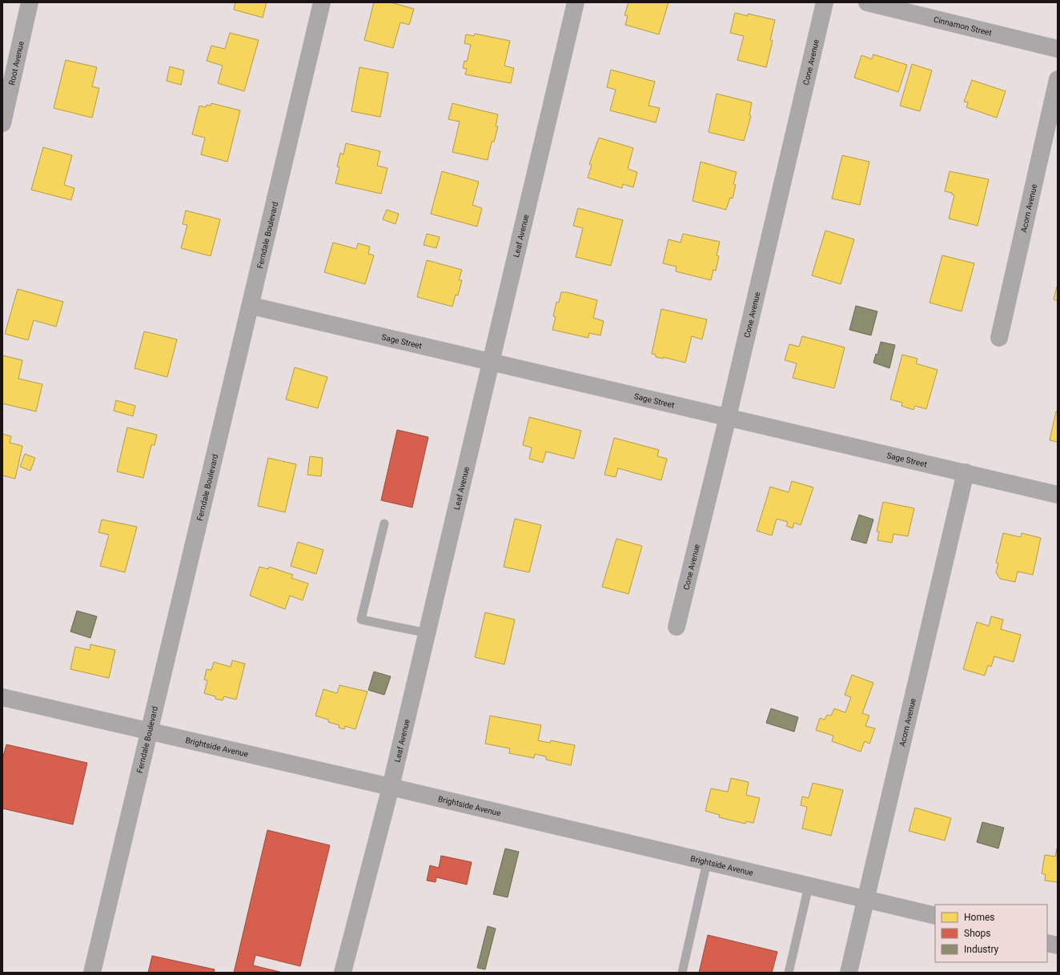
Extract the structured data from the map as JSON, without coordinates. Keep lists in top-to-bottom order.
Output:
{
  "streets": {
    "street": [
      "Cinnamon Street",
      "Cone Avenue",
      "Root Avenue",
      "Acorn Avenue",
      "Ferndale Boulevard",
      "Leaf Avenue",
      "Sage Street",
      "Brightside Avenue"
    ]
  },
  "crossings": [
    ["Cone Avenue", "Sage Street"],
    ["Acorn Avenue", "Sage Street"],
    ["Acorn Avenue", "Brightside Avenue"],
    ["Ferndale Boulevard", "Sage Street"],
    ["Ferndale Boulevard", "Brightside Avenue"],
    ["Leaf Avenue", "Sage Street"],
    ["Leaf Avenue", "Brightside Avenue"]
  ],
  "legend": ["Homes", "Shops", "Industry"]
}
